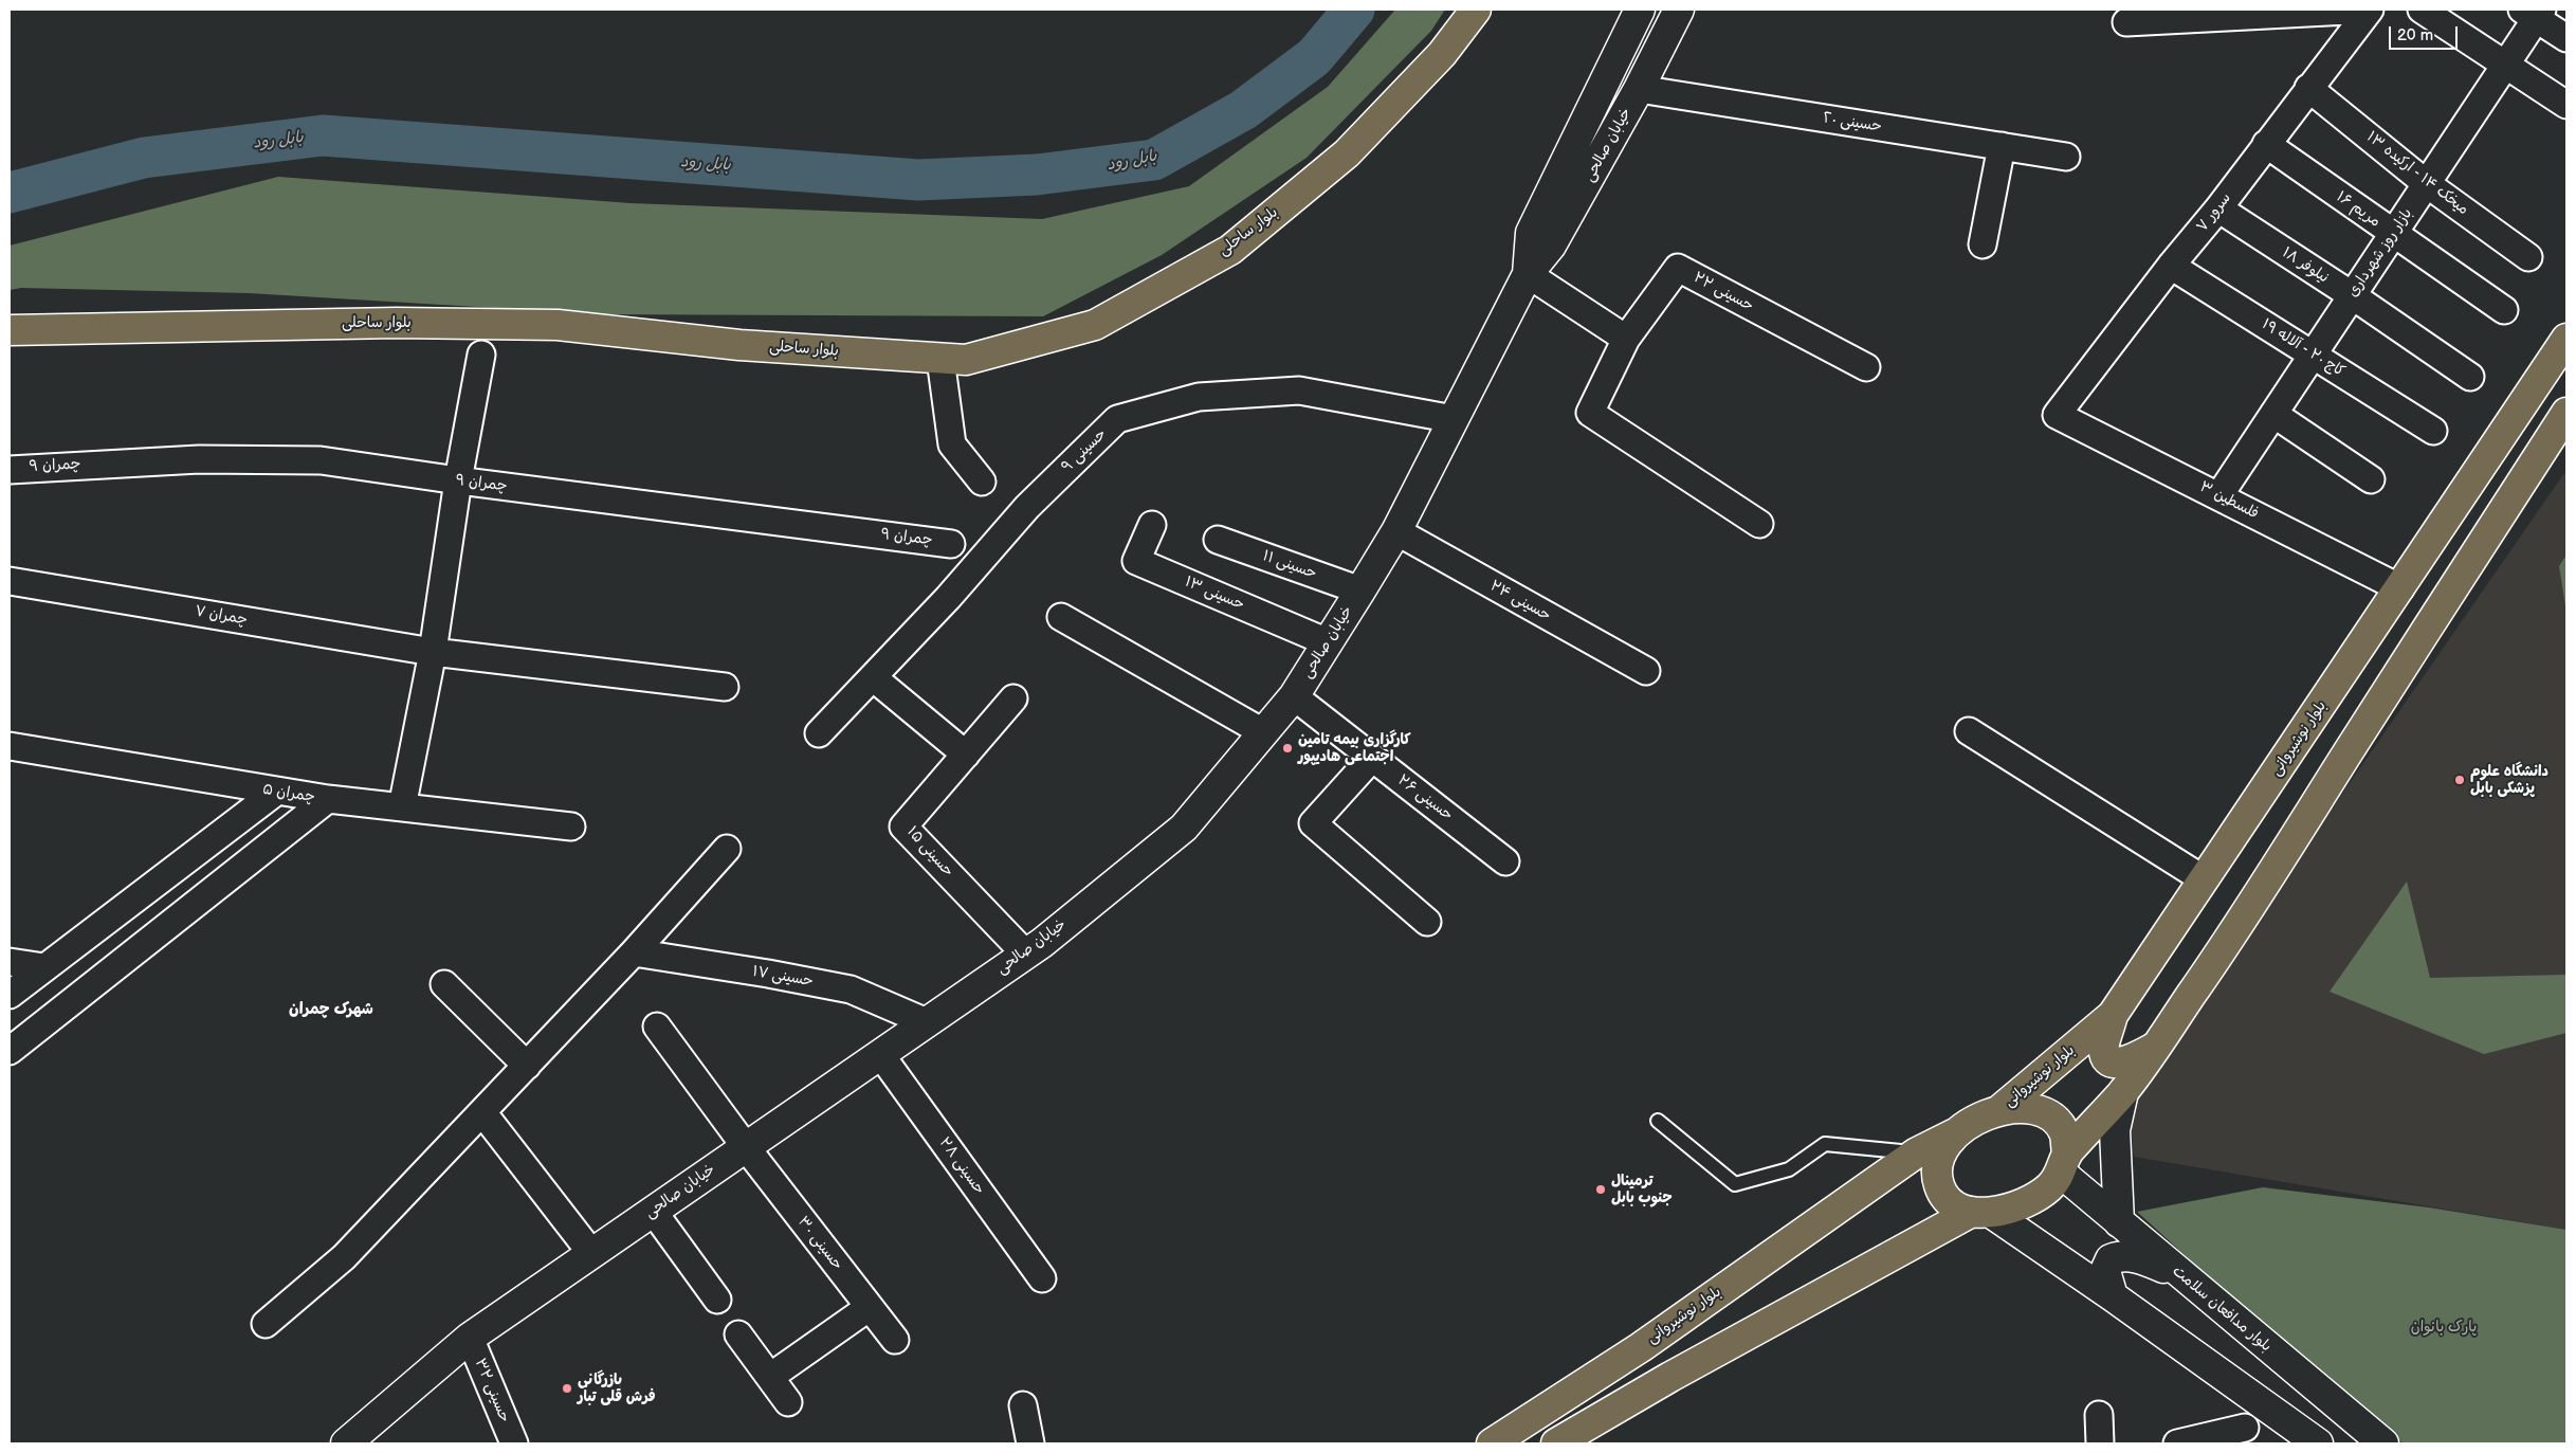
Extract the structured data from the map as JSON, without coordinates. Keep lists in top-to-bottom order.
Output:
{
  "streets": {
    "main road": [
      "خيابان صالحی",
      "بلوار ساحلی",
      "بلوار نوشیروانی",
      "بلوار مدافعان سلامت"
    ],
    "street": [
      "حسینی ٢٠",
      "میخک ۱۴ - ارکیده ۱۳",
      "مریم ۱۶",
      "سرور ۷",
      "بازار روز شهرداری",
      "نیلوفر ۱۸",
      "حسینی ۲۲",
      "کاج ۲۰ - آلاله ۱۹",
      "حسینی ٩",
      "چمران ۹",
      "فلسطین ۳",
      "حسینی ۱۱",
      "حسینی ۱۳",
      "حسینی ۲۴",
      "چمران ۷",
      "چمران ۵",
      "حسینی ۲۶",
      "حسینی ۱۵",
      "حسینی ۱۷",
      "حسینی ۲۸",
      "حسینی ۳۰",
      "حسینی ۳۲"
    ]
  },
  "crossings": [
    ["حسینی ٢٠", "خيابان صالحی"],
    ["خيابان صالحی", "حسینی ٩"],
    ["خيابان صالحی", "حسینی ۱۱"],
    ["خيابان صالحی", "حسینی ۱۳"],
    ["خيابان صالحی", "حسینی ۲۴"],
    ["خيابان صالحی", "حسینی ۲۶"],
    ["خيابان صالحی", "حسینی ۱۵"],
    ["خيابان صالحی", "حسینی ۱۷"],
    ["خيابان صالحی", "حسینی ۲۸"],
    ["خيابان صالحی", "حسینی ۳۰"],
    ["خيابان صالحی", "حسینی ۳۲"],
    ["میخک ۱۴ - ارکیده ۱۳", "سرور ۷"],
    ["میخک ۱۴ - ارکیده ۱۳", "بازار روز شهرداری"],
    ["مریم ۱۶", "سرور ۷"],
    ["مریم ۱۶", "بازار روز شهرداری"],
    ["سرور ۷", "نیلوفر ۱۸"],
    ["سرور ۷", "کاج ۲۰ - آلاله ۱۹"],
    ["سرور ۷", "فلسطین ۳"],
    ["بازار روز شهرداری", "نیلوفر ۱۸"],
    ["بازار روز شهرداری", "کاج ۲۰ - آلاله ۱۹"],
    ["بازار روز شهرداری", "فلسطین ۳"],
    ["فلسطین ۳", "بلوار نوشیروانی"],
    ["بلوار نوشیروانی", "بلوار مدافعان سلامت"]
  ],
  "districts": ["شهرک چمران"],
  "water": ["بابل رود"],
  "parks": ["پارک بانوان"],
  "places": [
    "کارگزاری بیمه تامین اجتماعی هادیپور",
    "دانشگاه علوم پزشکی بابل",
    "ترمینال جنوب بابل",
    "بازرگانی فرش قلی تبار"
  ],
  "scale_bar": "20 m"
}
